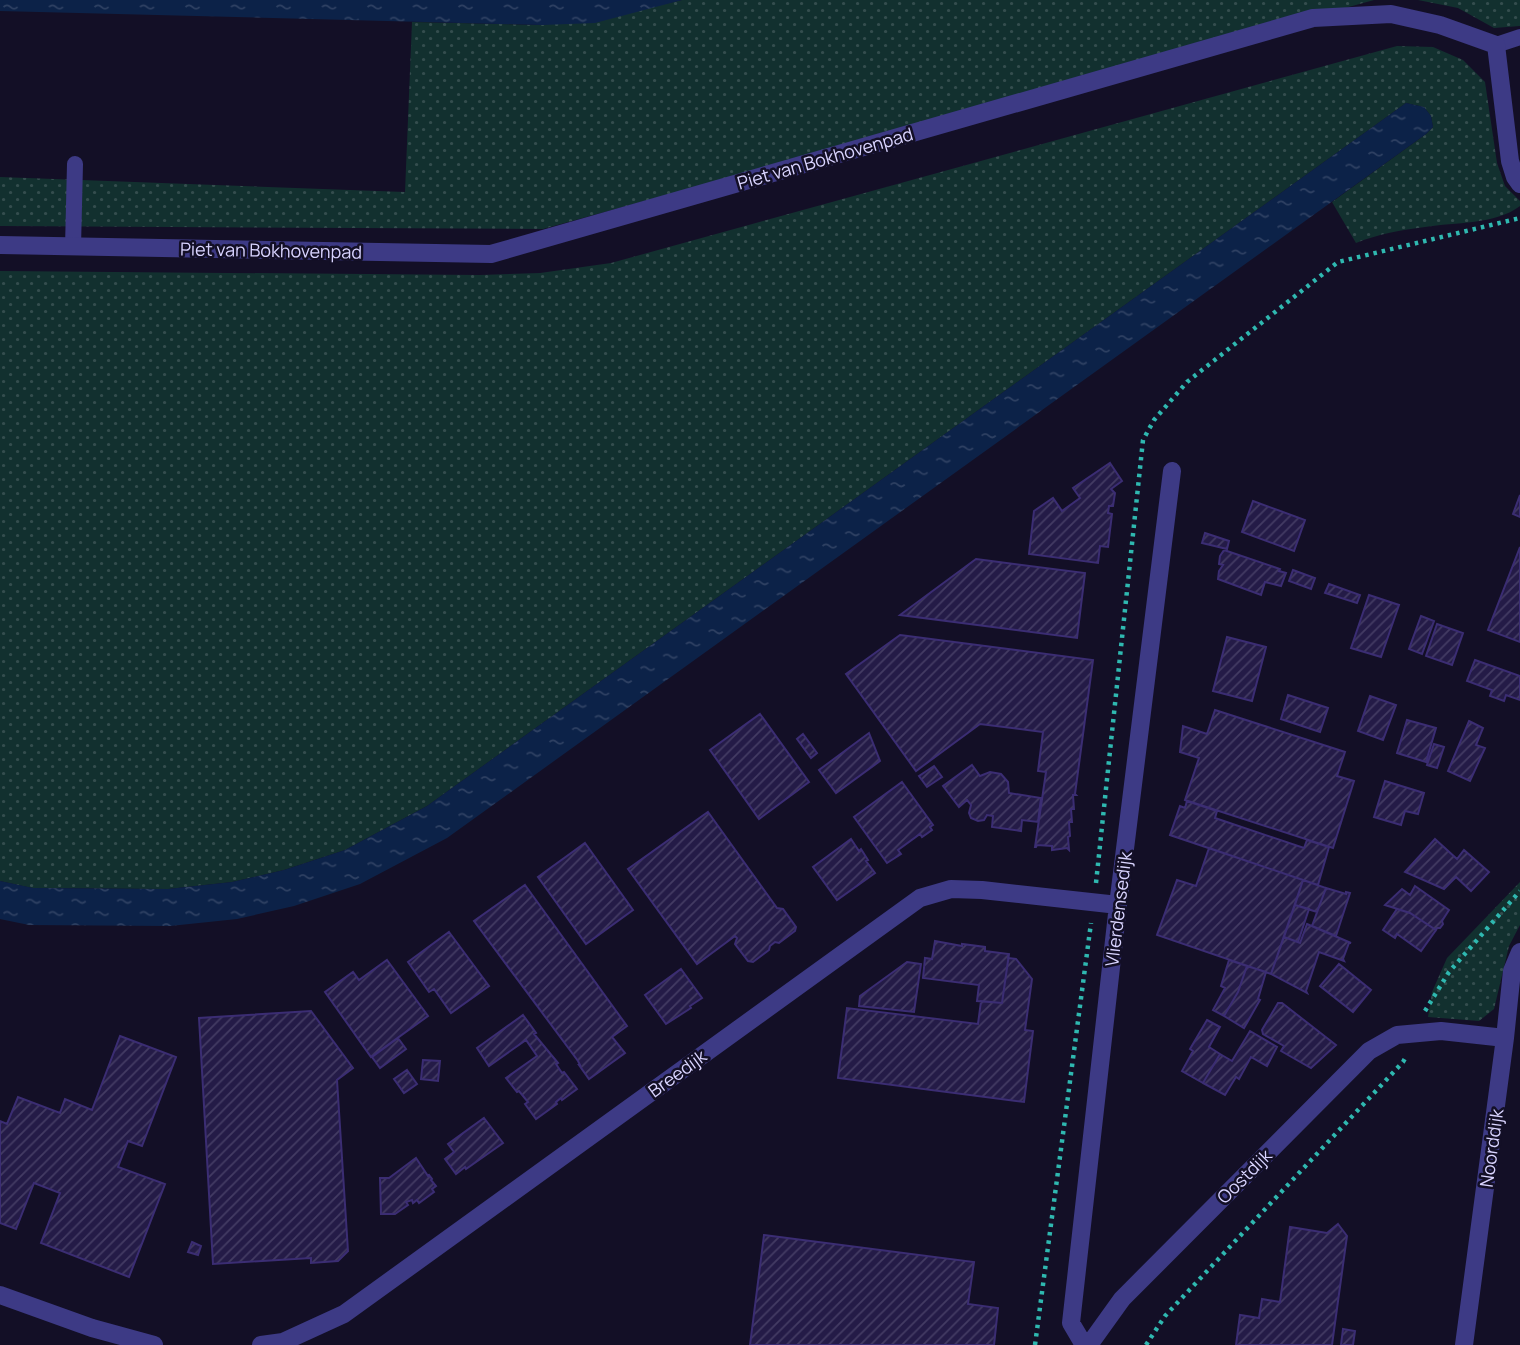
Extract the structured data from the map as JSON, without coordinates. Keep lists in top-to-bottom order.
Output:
{
  "streets": {
    "street": [
      "Piet van Bokhovenpad",
      "Vlierdensedijk",
      "Breedijk",
      "Noorddijk",
      "Oostdijk"
    ]
  },
  "crossings": [
    ["Vlierdensedijk", "Breedijk"],
    ["Vlierdensedijk", "Oostdijk"],
    ["Noorddijk", "Oostdijk"]
  ]
}
